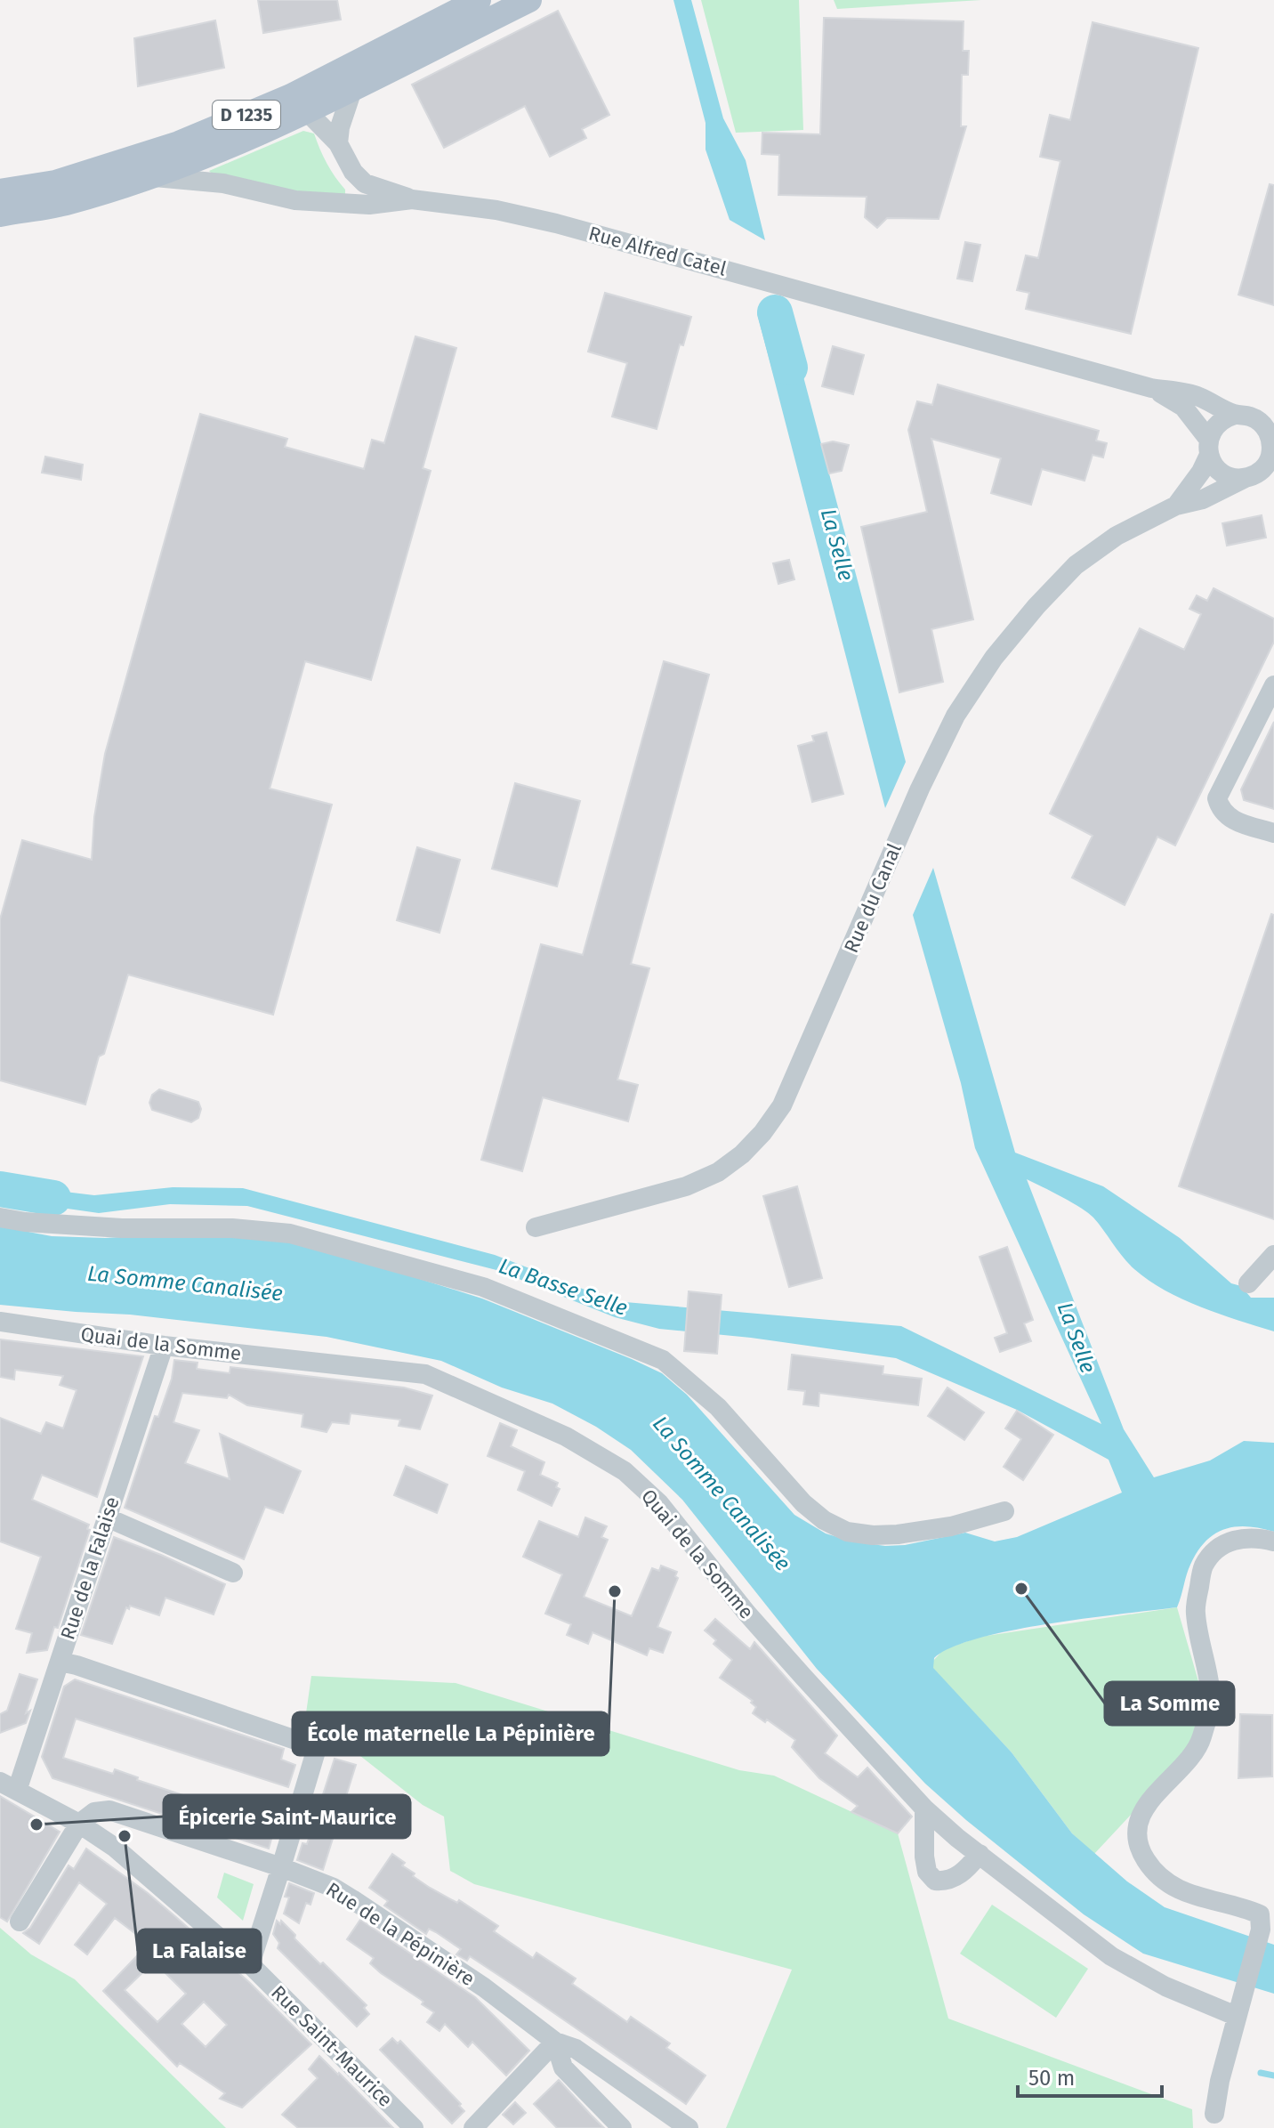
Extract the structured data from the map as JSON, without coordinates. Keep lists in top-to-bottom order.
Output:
{
  "streets": {
    "main road": ["D 1235"],
    "street": [
      "Rue Alfred Catel",
      "Rue du Canal",
      "Quai de la Somme",
      "Rue de la Falaise",
      "Rue de la Pépinière",
      "Rue Saint-Maurice"
    ]
  },
  "crossings": [
    ["D 1235", "Rue Alfred Catel"],
    ["Rue Alfred Catel", "Rue du Canal"],
    ["Quai de la Somme", "Rue de la Falaise"],
    ["Rue de la Falaise", "Rue Saint-Maurice"]
  ],
  "water": ["La Selle", "La Somme Canalisée", "La Basse Selle"],
  "places": [
    "La Somme",
    "École maternelle La Pépinière",
    "Épicerie Saint-Maurice",
    "La Falaise"
  ],
  "scale_bar": "50 m"
}
